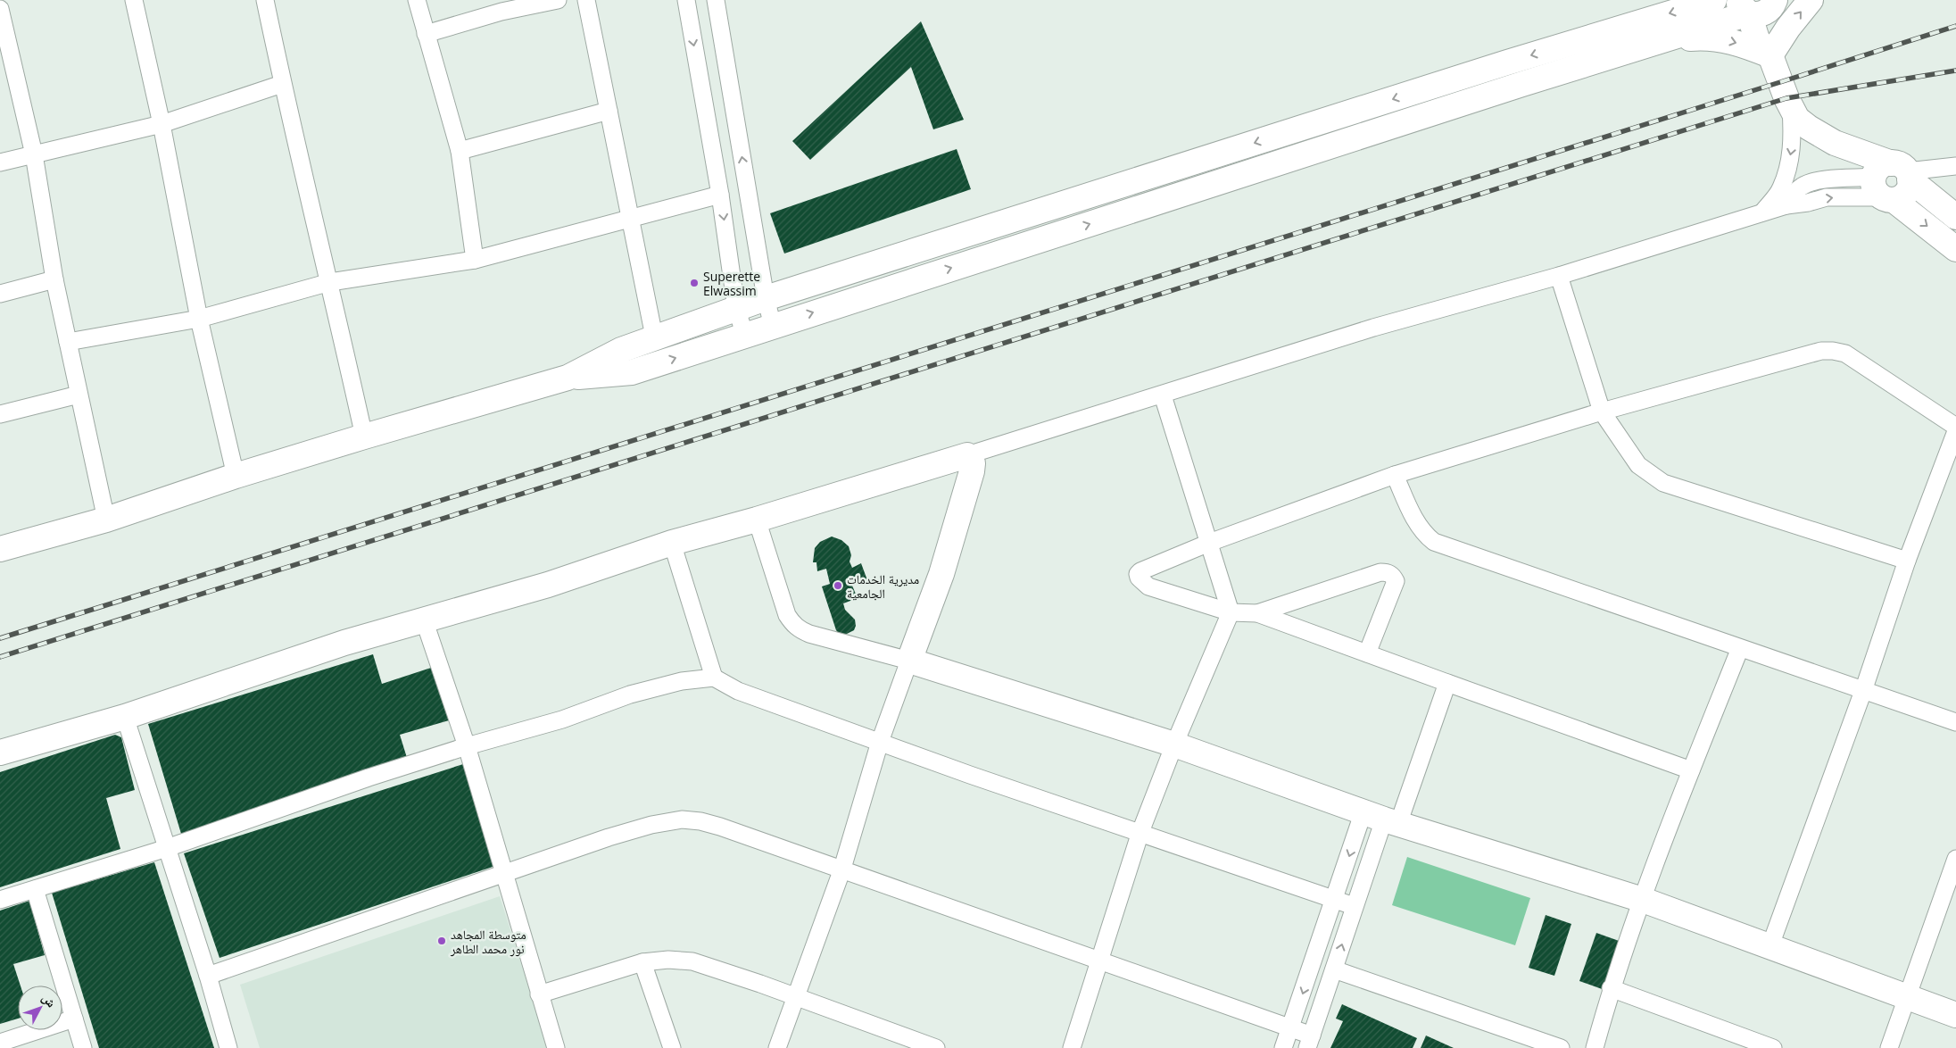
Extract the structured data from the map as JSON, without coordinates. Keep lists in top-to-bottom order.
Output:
{
  "places": ["Superette Elwassim", "مديرية الخدمات الجامعية", "متوسطة المجاهد نور محمد الطاهر"],
  "north": "top right"
}
